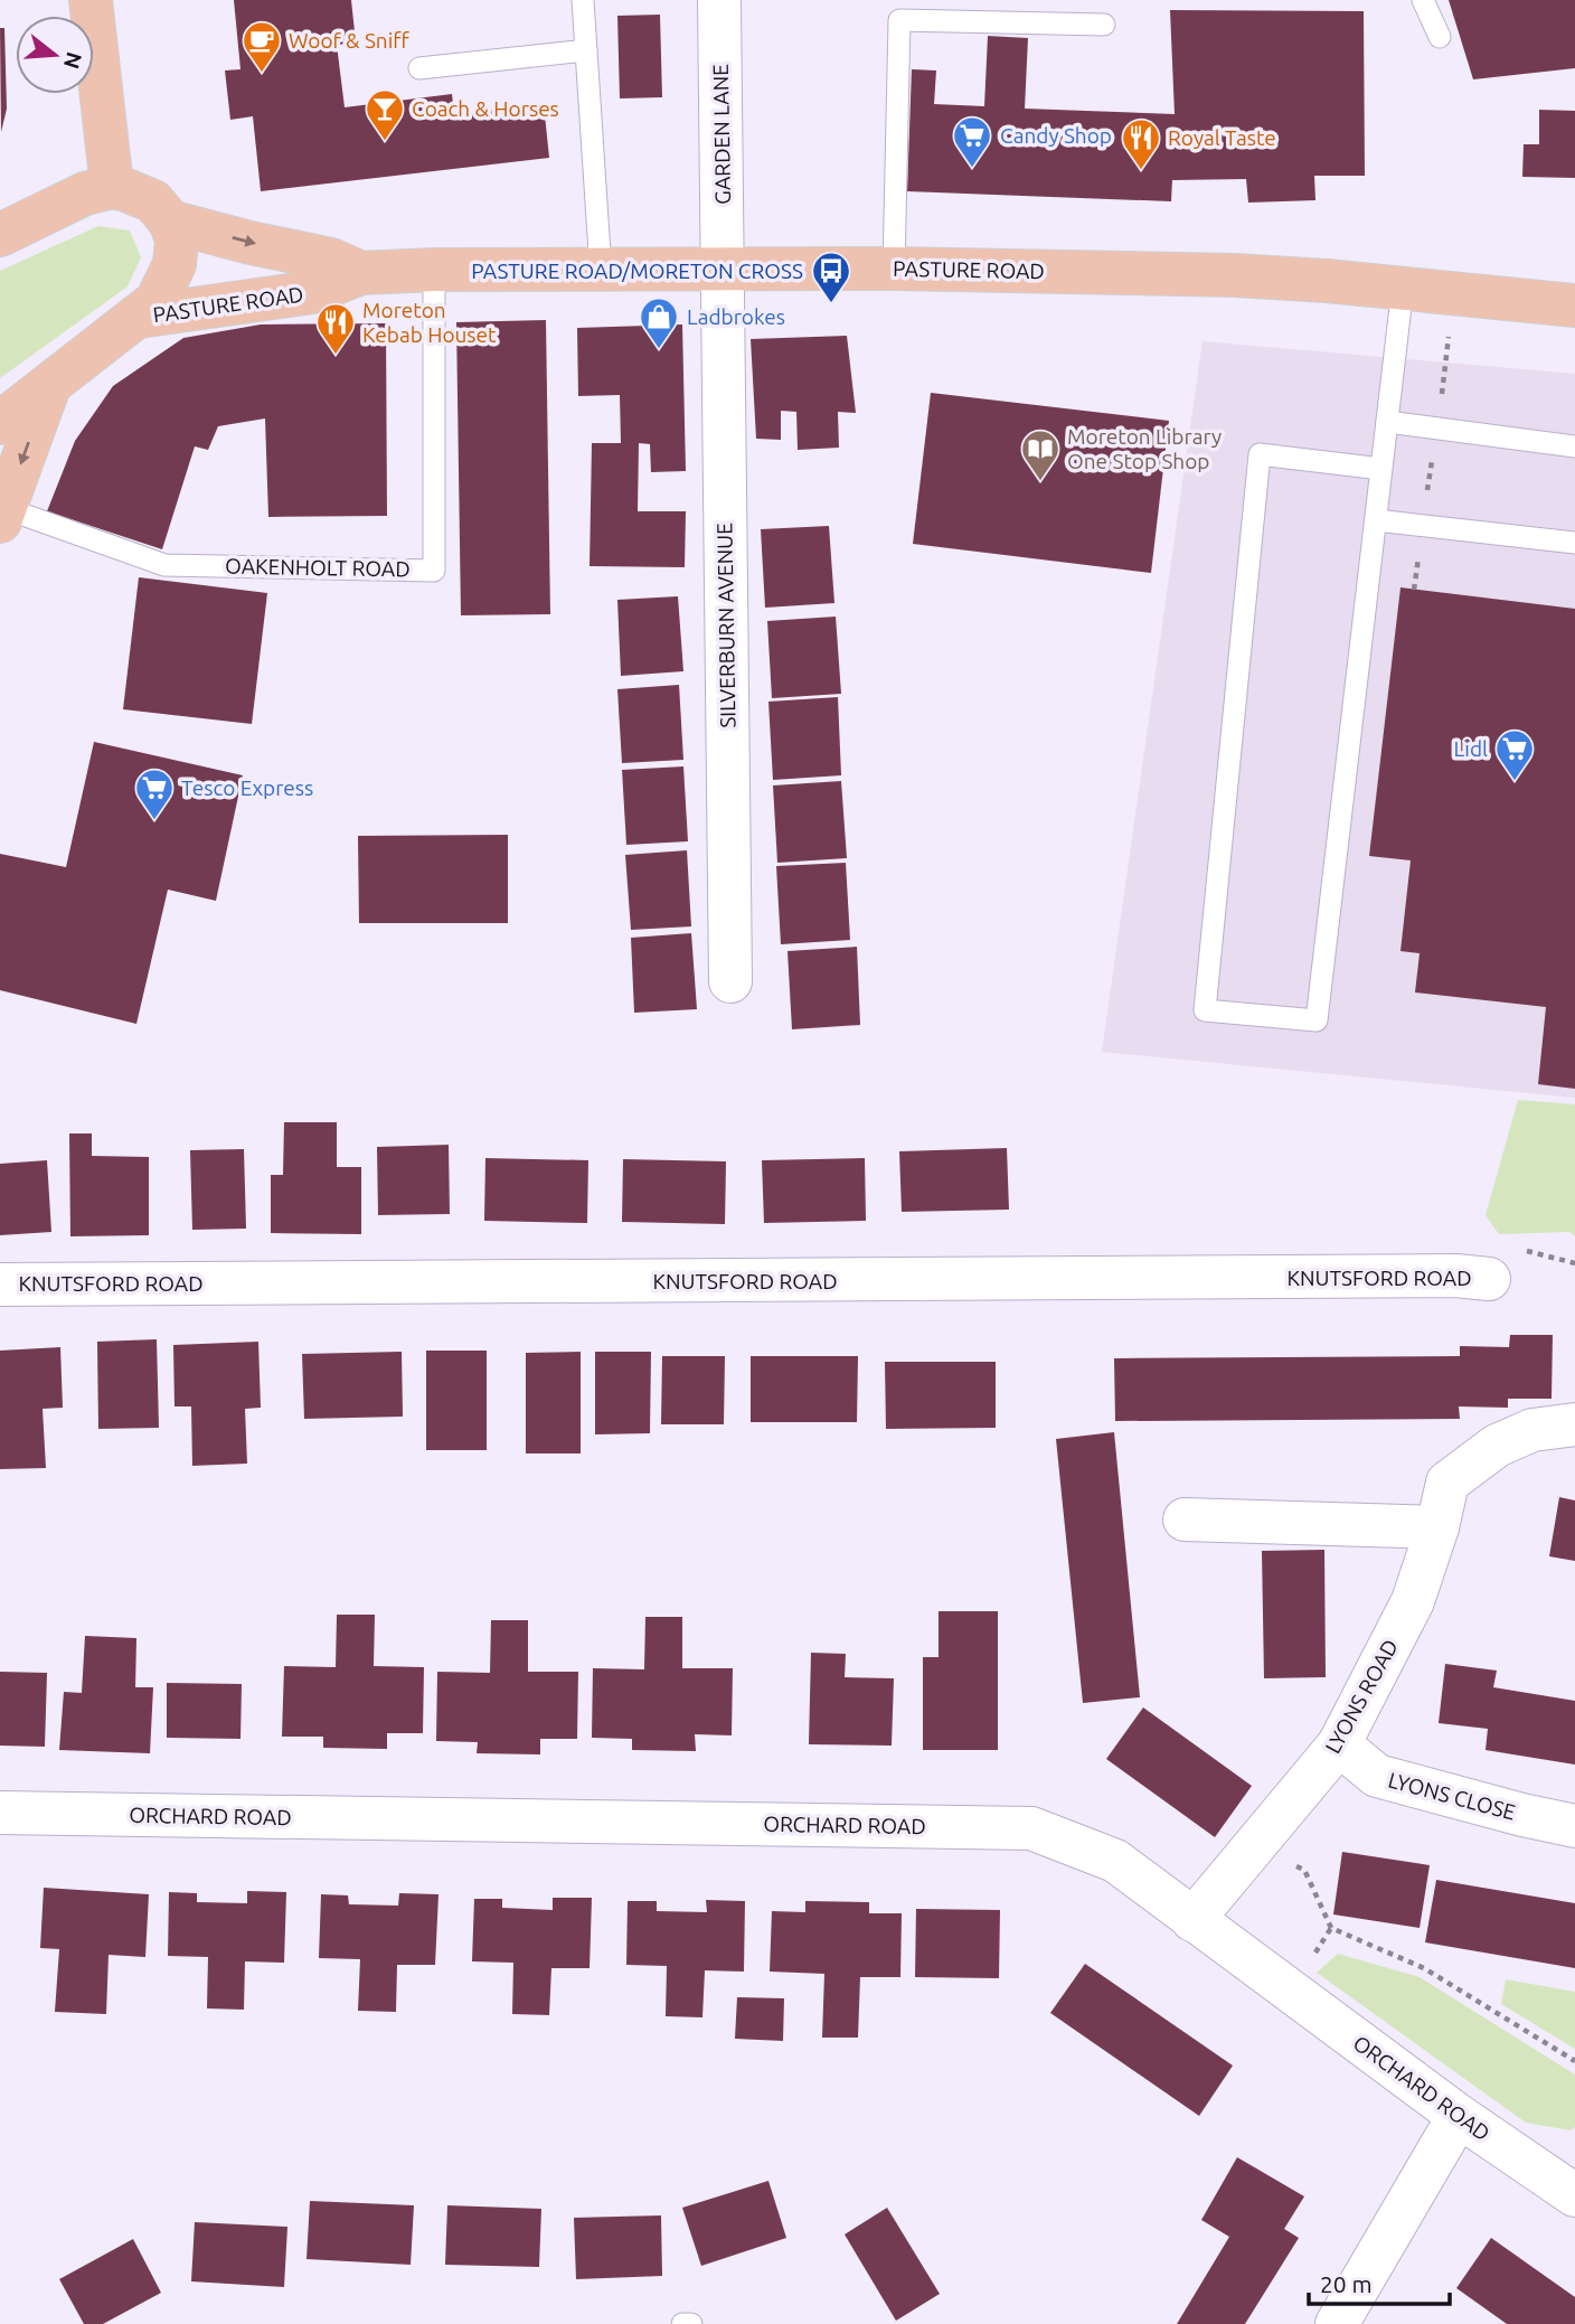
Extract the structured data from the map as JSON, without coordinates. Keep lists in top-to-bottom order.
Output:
{
  "streets": {
    "main road": ["PASTURE ROAD"],
    "street": [
      "GARDEN LANE",
      "SILVERBURN AVENUE",
      "KNUTSFORD ROAD",
      "LYONS ROAD",
      "LYONS CLOSE",
      "ORCHARD ROAD"
    ],
    "lane": ["OAKENHOLT ROAD"]
  },
  "crossings": [
    ["GARDEN LANE", "PASTURE ROAD"],
    ["GARDEN LANE", "SILVERBURN AVENUE"],
    ["PASTURE ROAD", "OAKENHOLT ROAD"],
    ["PASTURE ROAD", "SILVERBURN AVENUE"],
    ["LYONS ROAD", "LYONS CLOSE"],
    ["LYONS ROAD", "ORCHARD ROAD"]
  ],
  "places": {
    "cafe": ["Woof & Sniff"],
    "bar": ["Coach & Horses"],
    "supermarket": ["Candy Shop", "Lidl", "Tesco Express"],
    "restaurant": ["Royal Taste", "Moreton Kebab Houset"],
    "bus stop": ["PASTURE ROAD/MORETON CROSS"],
    "shop": ["Ladbrokes"],
    "library": ["Moreton Library One Stop Shop"]
  },
  "scale_bar": "20 m",
  "north": "right"
}
